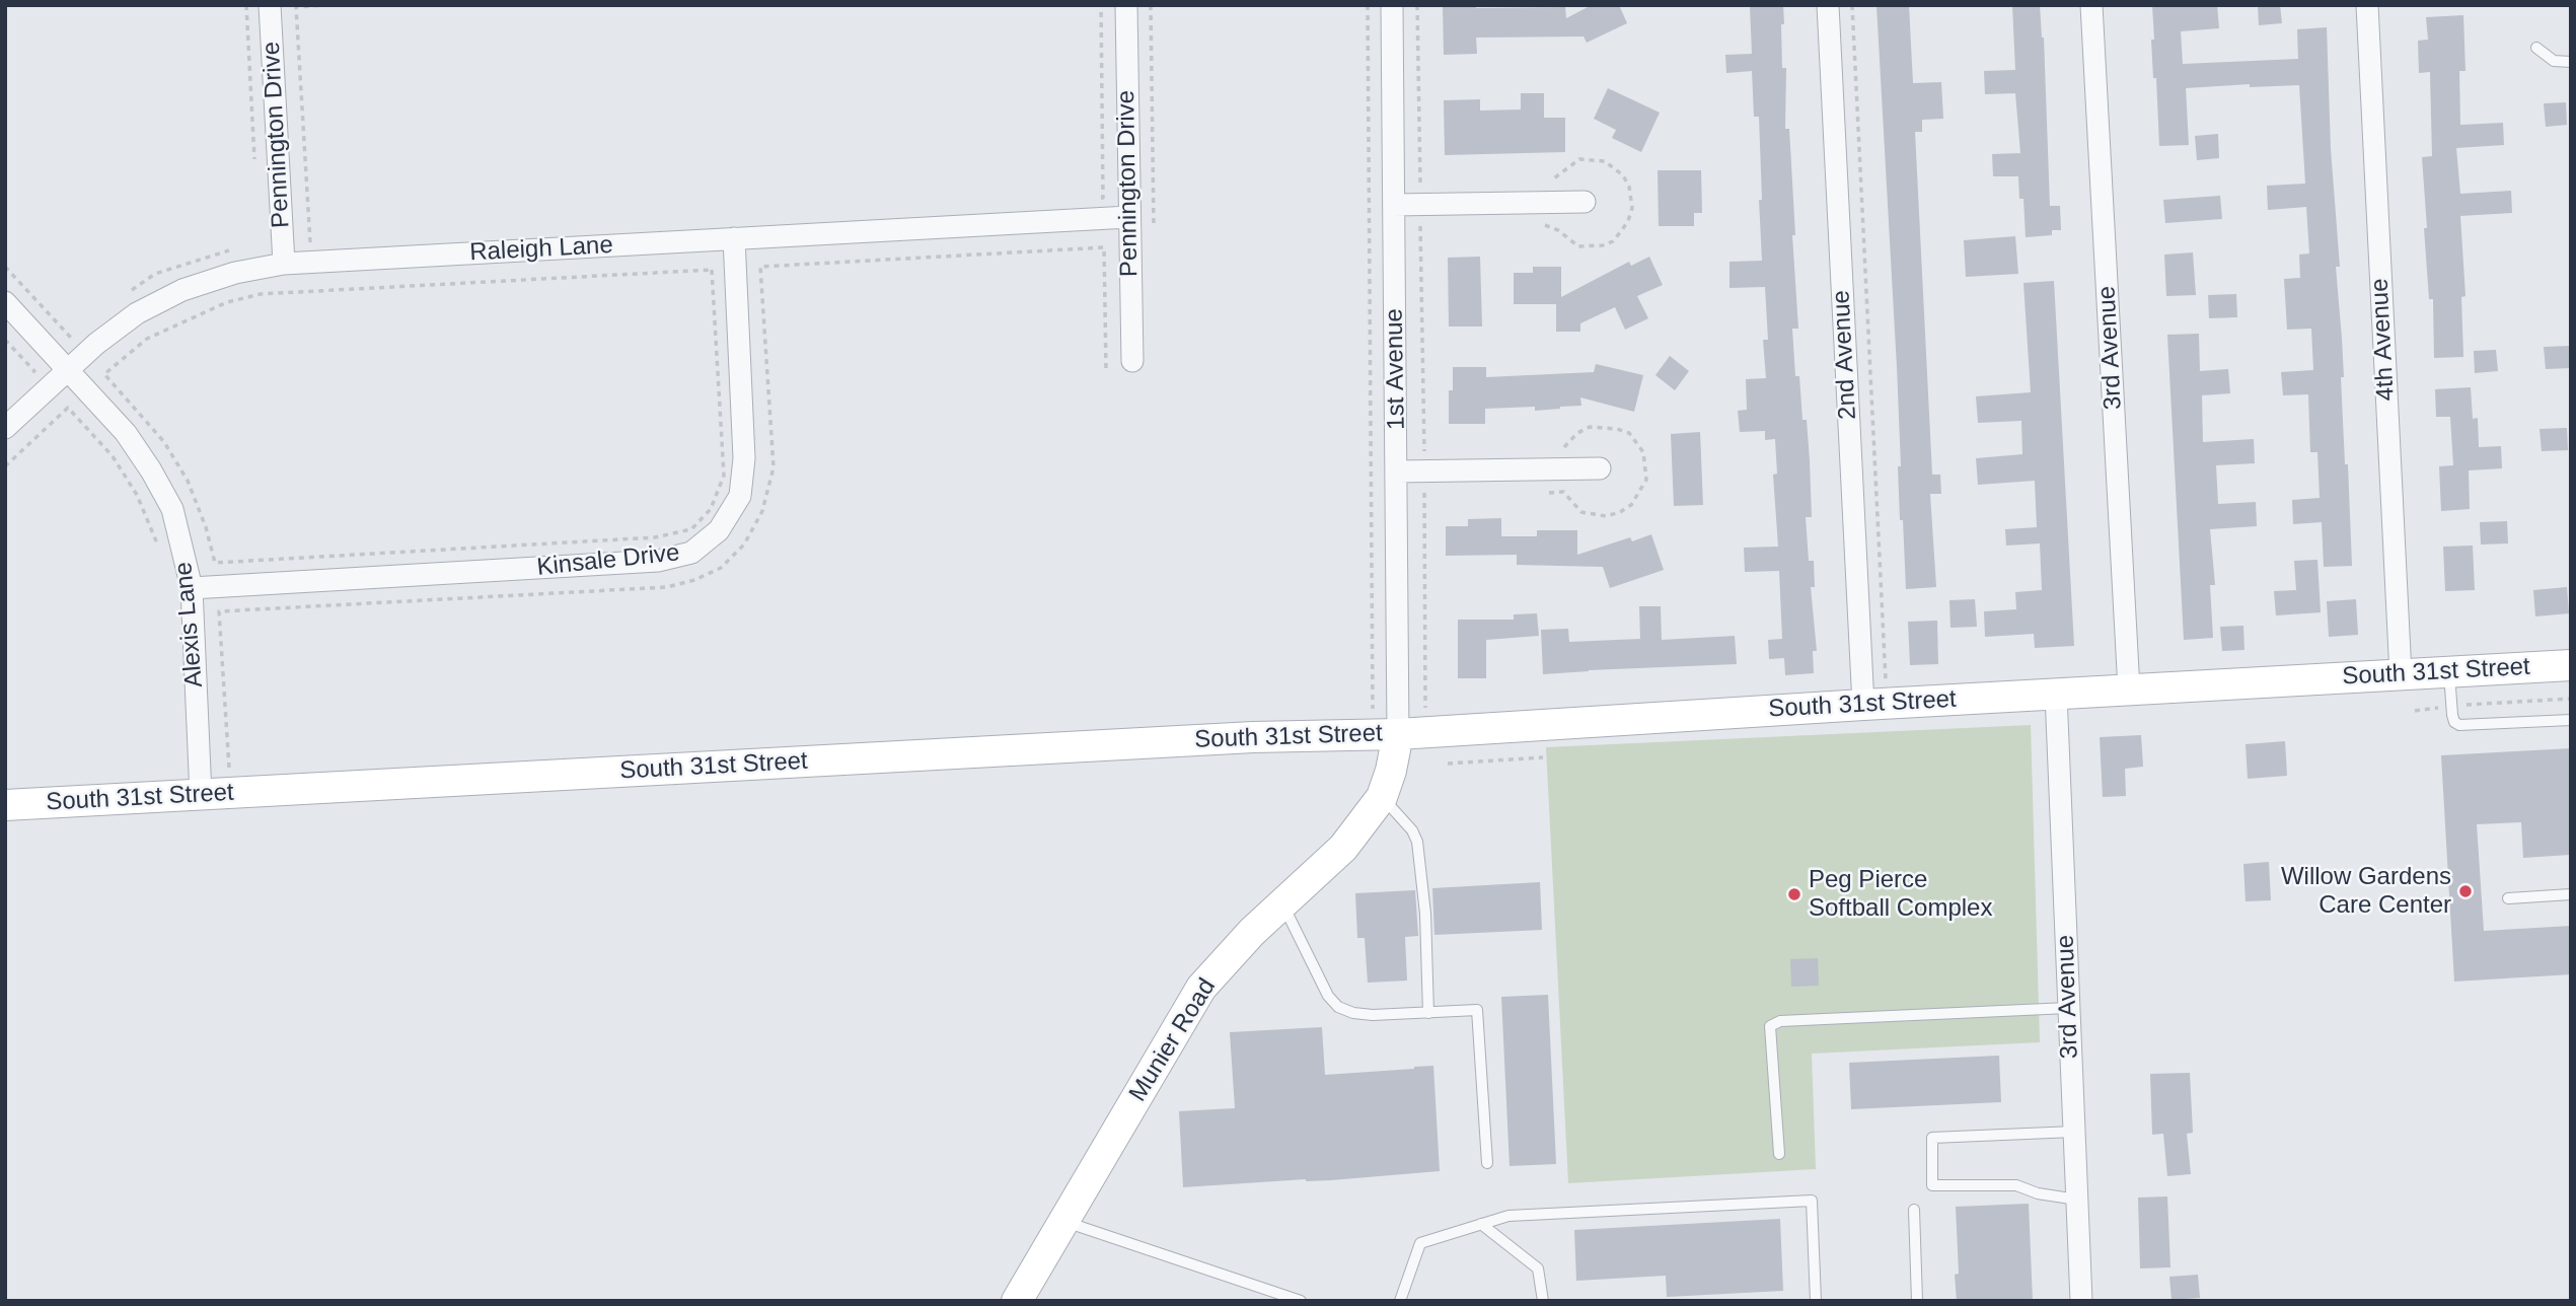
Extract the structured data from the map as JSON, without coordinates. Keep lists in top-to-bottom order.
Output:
{
  "streets": {
    "street": [
      "Pennington Drive",
      "Raleigh Lane",
      "4th Avenue",
      "3rd Avenue",
      "2nd Avenue",
      "1st Avenue",
      "Kinsale Drive",
      "Alexis Lane",
      "South 31st Street",
      "Munier Road"
    ]
  },
  "crossings": [
    ["Pennington Drive", "Raleigh Lane"],
    ["Raleigh Lane", "Kinsale Drive"],
    ["Raleigh Lane", "Alexis Lane"],
    ["4th Avenue", "South 31st Street"],
    ["3rd Avenue", "South 31st Street"],
    ["2nd Avenue", "South 31st Street"],
    ["1st Avenue", "South 31st Street"],
    ["1st Avenue", "Munier Road"],
    ["Kinsale Drive", "Alexis Lane"],
    ["Alexis Lane", "South 31st Street"],
    ["South 31st Street", "Munier Road"]
  ],
  "places": ["Willow Gardens Care Center", "Peg Pierce Softball Complex"]
}
